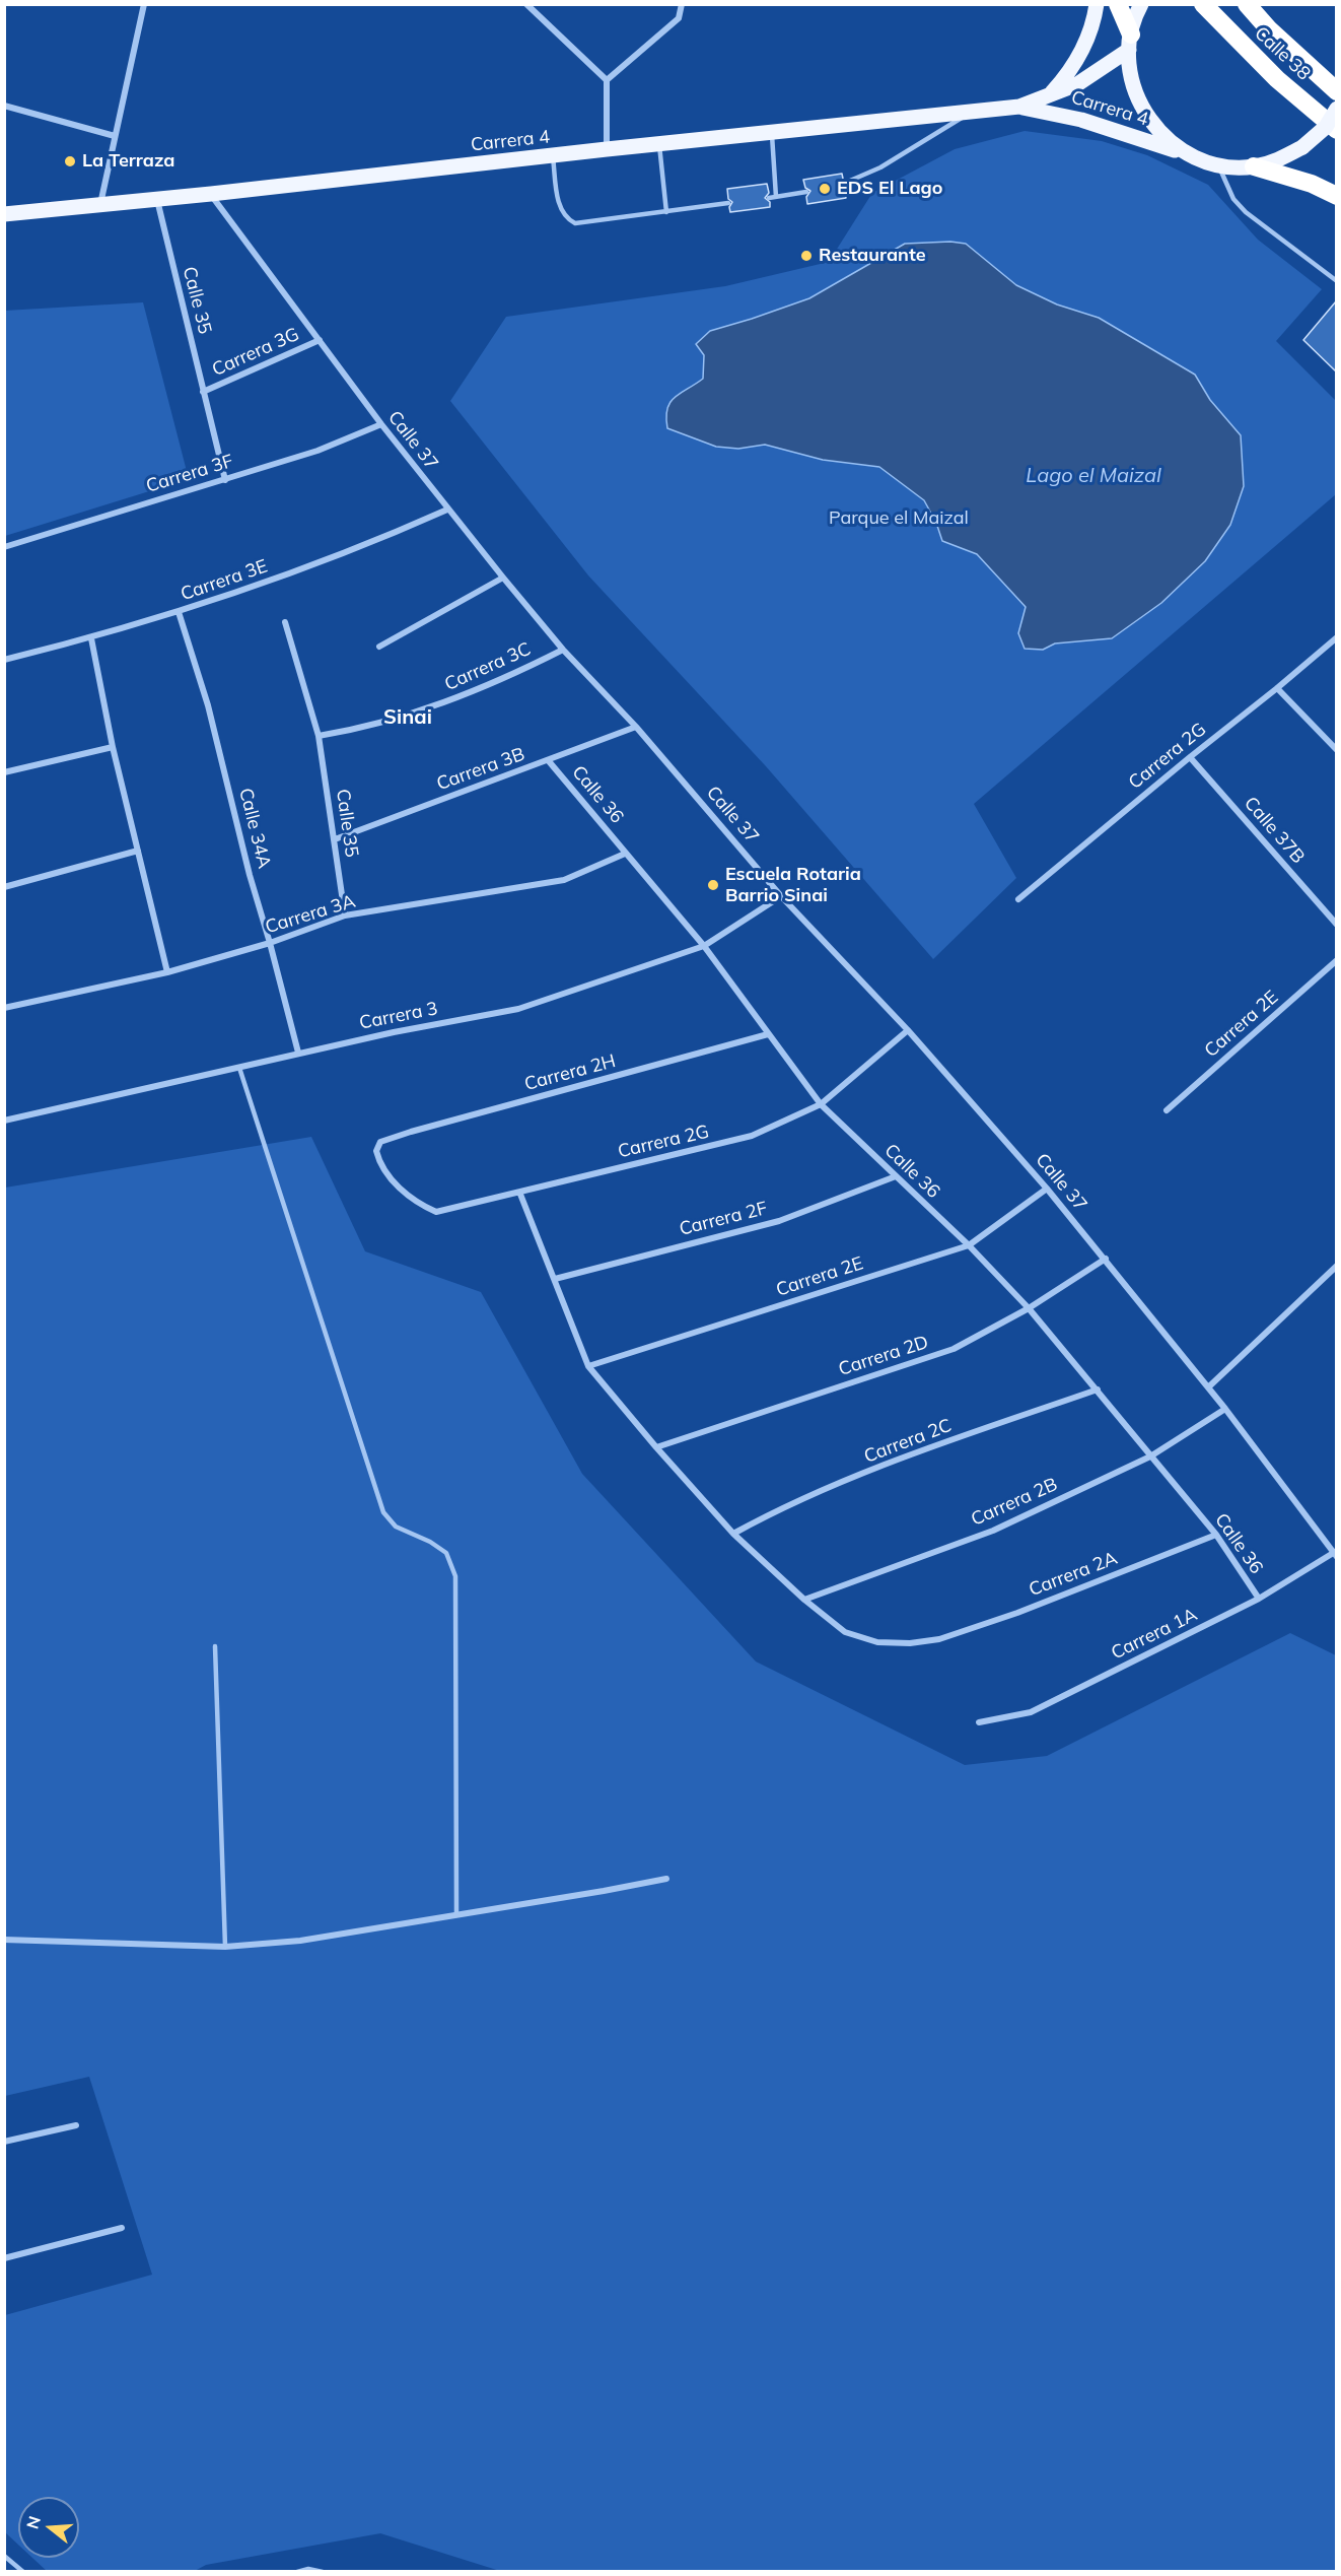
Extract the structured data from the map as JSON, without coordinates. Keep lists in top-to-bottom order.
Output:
{
  "streets": {
    "highway": ["Calle 38"],
    "main road": ["Carrera 4"],
    "street": [
      "Calle 35",
      "Carrera 3G",
      "Calle 37",
      "Carrera 3F",
      "Carrera 3E",
      "Carrera 3C",
      "Carrera 2G",
      "Carrera 3B",
      "Calle 36",
      "Calle 34A",
      "Calle 37B",
      "Carrera 3A",
      "Carrera 3",
      "Carrera 2E",
      "Carrera 2H",
      "Carrera 2F",
      "Carrera 2D",
      "Carrera 2C",
      "Carrera 2B",
      "Carrera 2A",
      "Carrera 1A"
    ]
  },
  "crossings": [
    ["Carrera 4", "Calle 35"],
    ["Carrera 4", "Calle 37"],
    ["Calle 35", "Carrera 3G"],
    ["Calle 35", "Carrera 3F"],
    ["Calle 35", "Carrera 3C"],
    ["Calle 35", "Carrera 3B"],
    ["Calle 35", "Carrera 3A"],
    ["Carrera 3G", "Calle 37"],
    ["Calle 37", "Carrera 3F"],
    ["Calle 37", "Carrera 3E"],
    ["Calle 37", "Carrera 3C"],
    ["Calle 37", "Carrera 2G"],
    ["Calle 37", "Carrera 3B"],
    ["Calle 37", "Carrera 3"],
    ["Calle 37", "Carrera 2E"],
    ["Calle 37", "Carrera 2D"],
    ["Calle 37", "Carrera 2B"],
    ["Calle 37", "Carrera 1A"],
    ["Carrera 3E", "Calle 34A"],
    ["Carrera 2G", "Calle 36"],
    ["Carrera 2G", "Calle 37B"],
    ["Carrera 2G", "Carrera 2H"],
    ["Carrera 2G", "Carrera 2A"],
    ["Carrera 3B", "Calle 36"],
    ["Calle 36", "Carrera 3A"],
    ["Calle 36", "Carrera 3"],
    ["Calle 36", "Carrera 2E"],
    ["Calle 36", "Carrera 2H"],
    ["Calle 36", "Carrera 2F"],
    ["Calle 36", "Carrera 2D"],
    ["Calle 36", "Carrera 2C"],
    ["Calle 36", "Carrera 2B"],
    ["Calle 36", "Carrera 2A"],
    ["Calle 36", "Carrera 1A"],
    ["Calle 34A", "Carrera 3A"],
    ["Calle 34A", "Carrera 3"],
    ["Carrera 2E", "Carrera 2A"],
    ["Carrera 2F", "Carrera 2A"],
    ["Carrera 2D", "Carrera 2A"],
    ["Carrera 2C", "Carrera 2A"],
    ["Carrera 2B", "Carrera 2A"]
  ],
  "districts": ["Sinai"],
  "water": ["Lago el Maizal"],
  "parks": ["Parque el Maizal"],
  "places": [
    "La Terraza",
    "EDS El Lago",
    "Restaurante",
    "Escuela Rotaria Barrio Sinai"
  ],
  "north": "left"
}
